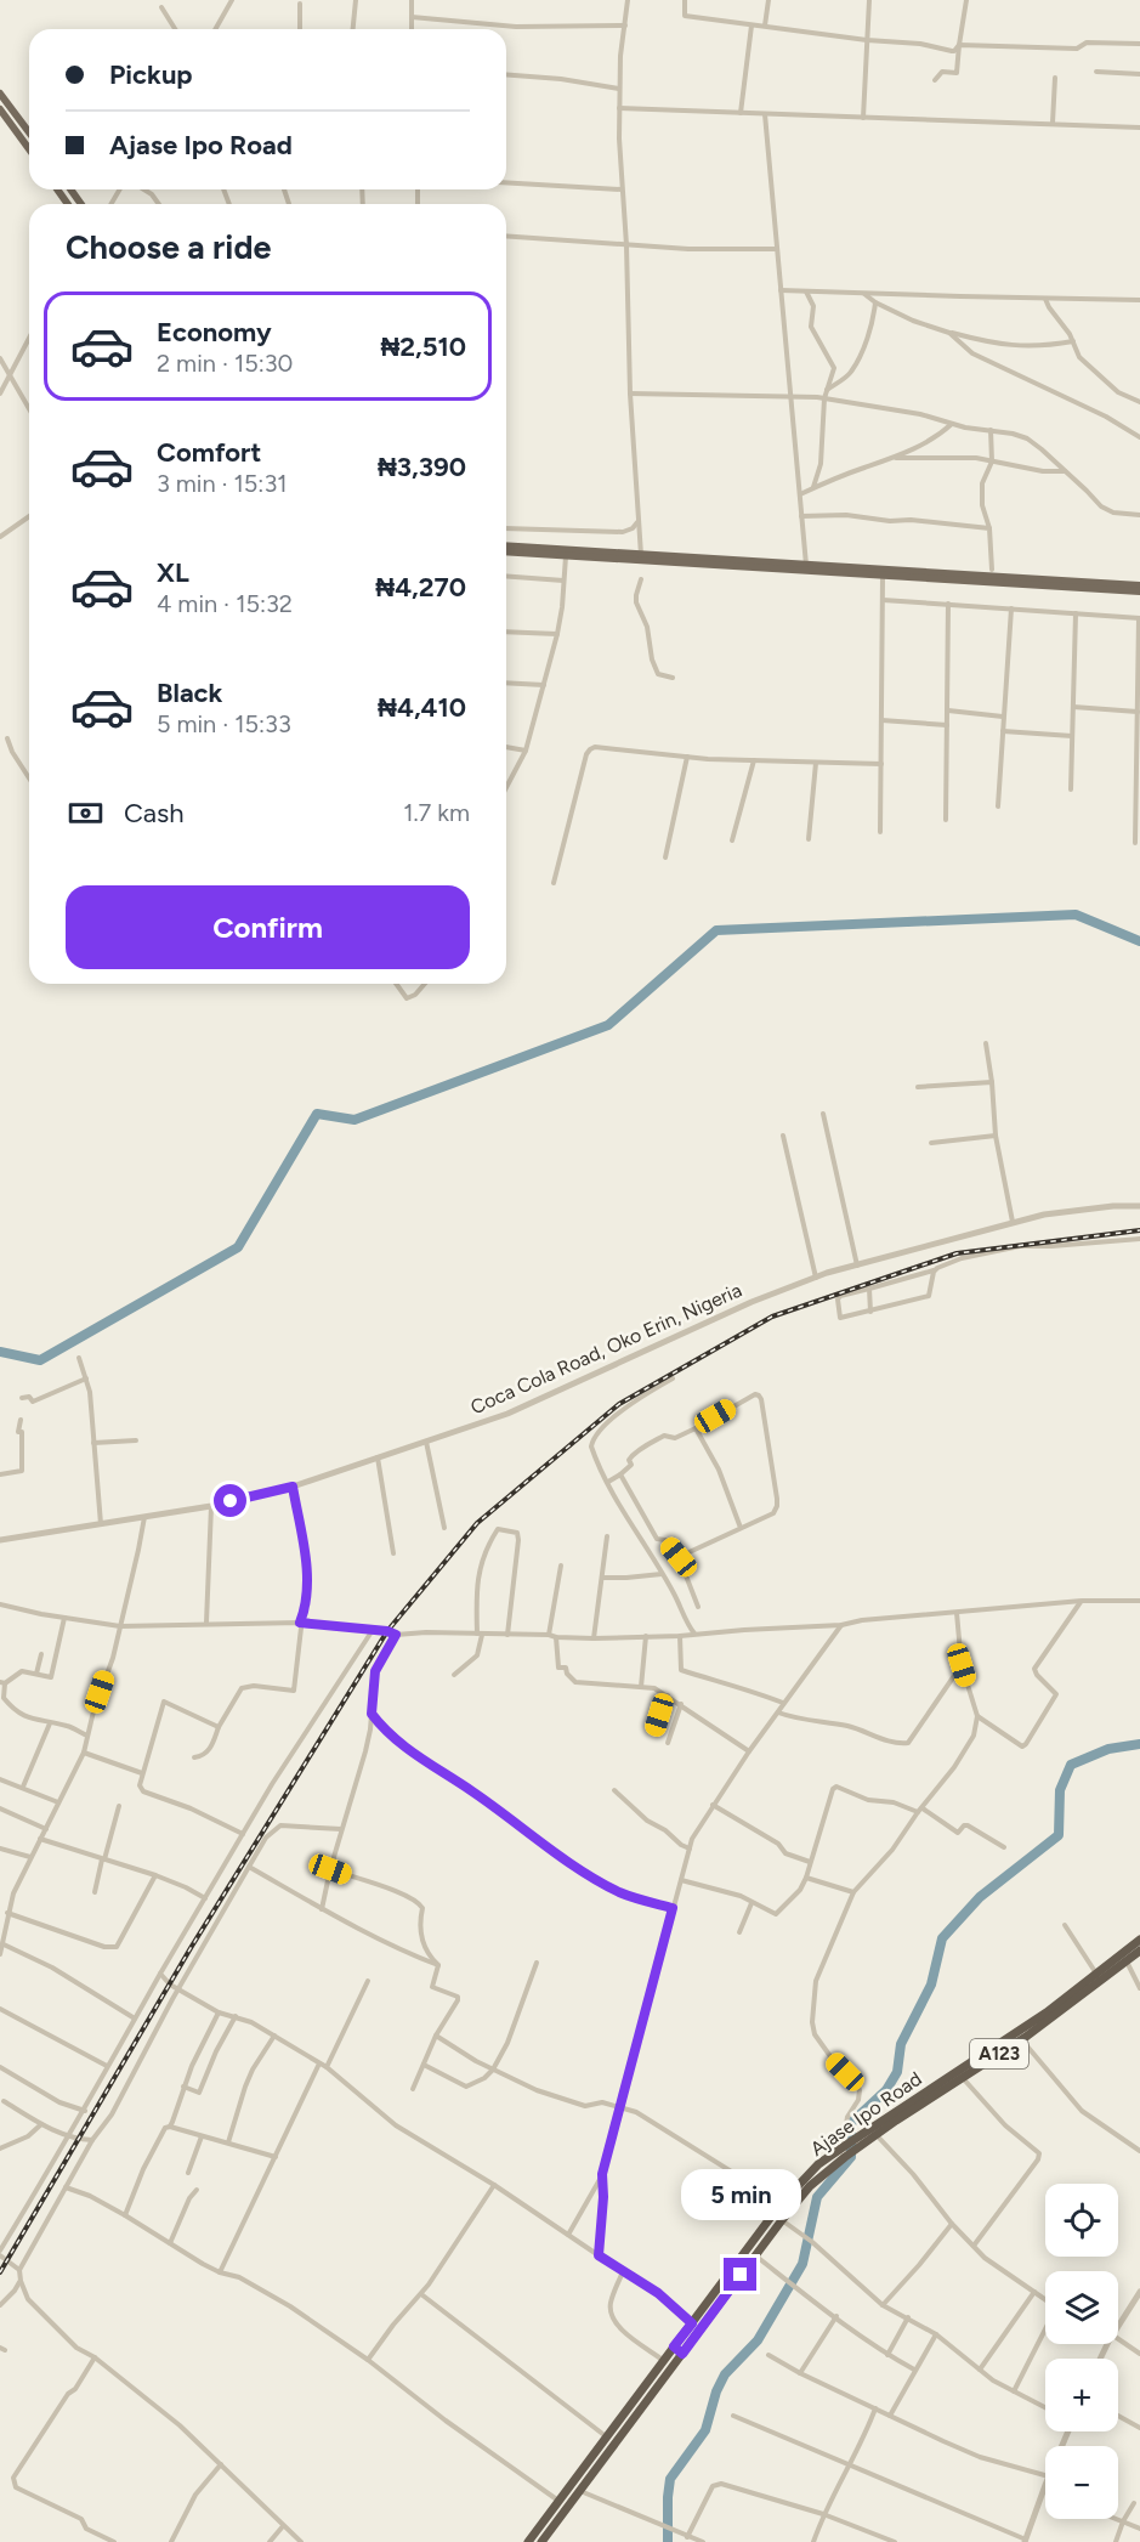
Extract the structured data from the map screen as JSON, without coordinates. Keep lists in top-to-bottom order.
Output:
{
  "streets": {
    "highway": ["A123", "Ajase Ipo Road"],
    "street": ["Coca Cola Road, Oko Erin, Nigeria"]
  },
  "page": {
    "banner": ["Pickup", "Ajase Ipo Road"],
    "heading": "Choose a ride",
    "list": [
      {
        "name": "Economy",
        "note": "2 min · 15:30",
        "value": "₦2,510"
      },
      {
        "name": "Comfort",
        "note": "3 min · 15:31",
        "value": "₦3,390"
      },
      {
        "name": "XL",
        "note": "4 min · 15:32",
        "value": "₦4,270"
      },
      {
        "name": "Black",
        "note": "5 min · 15:33",
        "value": "₦4,410"
      }
    ],
    "pay": ["Cash", "1.7 km"],
    "buttons": "Confirm",
    "bubble": "5 min",
    "map_buttons": ["+", "−"]
  }
}
